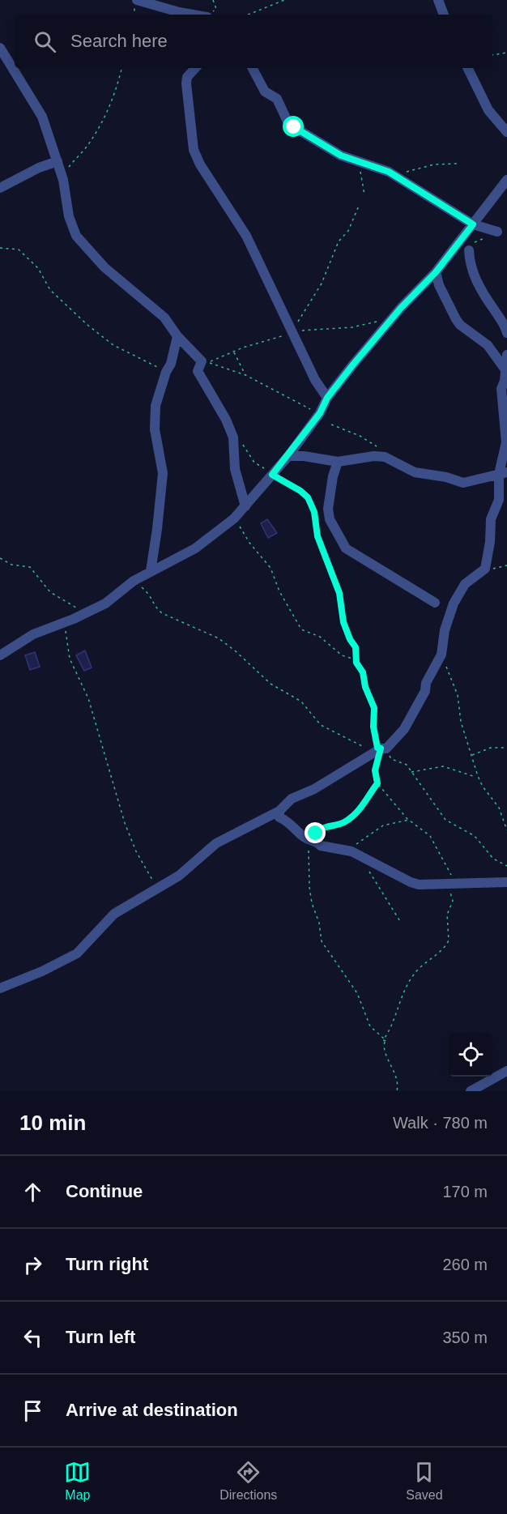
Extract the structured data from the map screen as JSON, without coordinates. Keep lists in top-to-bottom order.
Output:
{
  "page": {
    "search": "Search here",
    "heading": ["10 min", "Walk · 780 m"],
    "list": [
      ["Continue", "170 m"],
      ["Turn right", "260 m"],
      ["Turn left", "350 m"],
      "Arrive at destination"
    ],
    "nav": ["Map", "Directions", "Saved"]
  }
}
